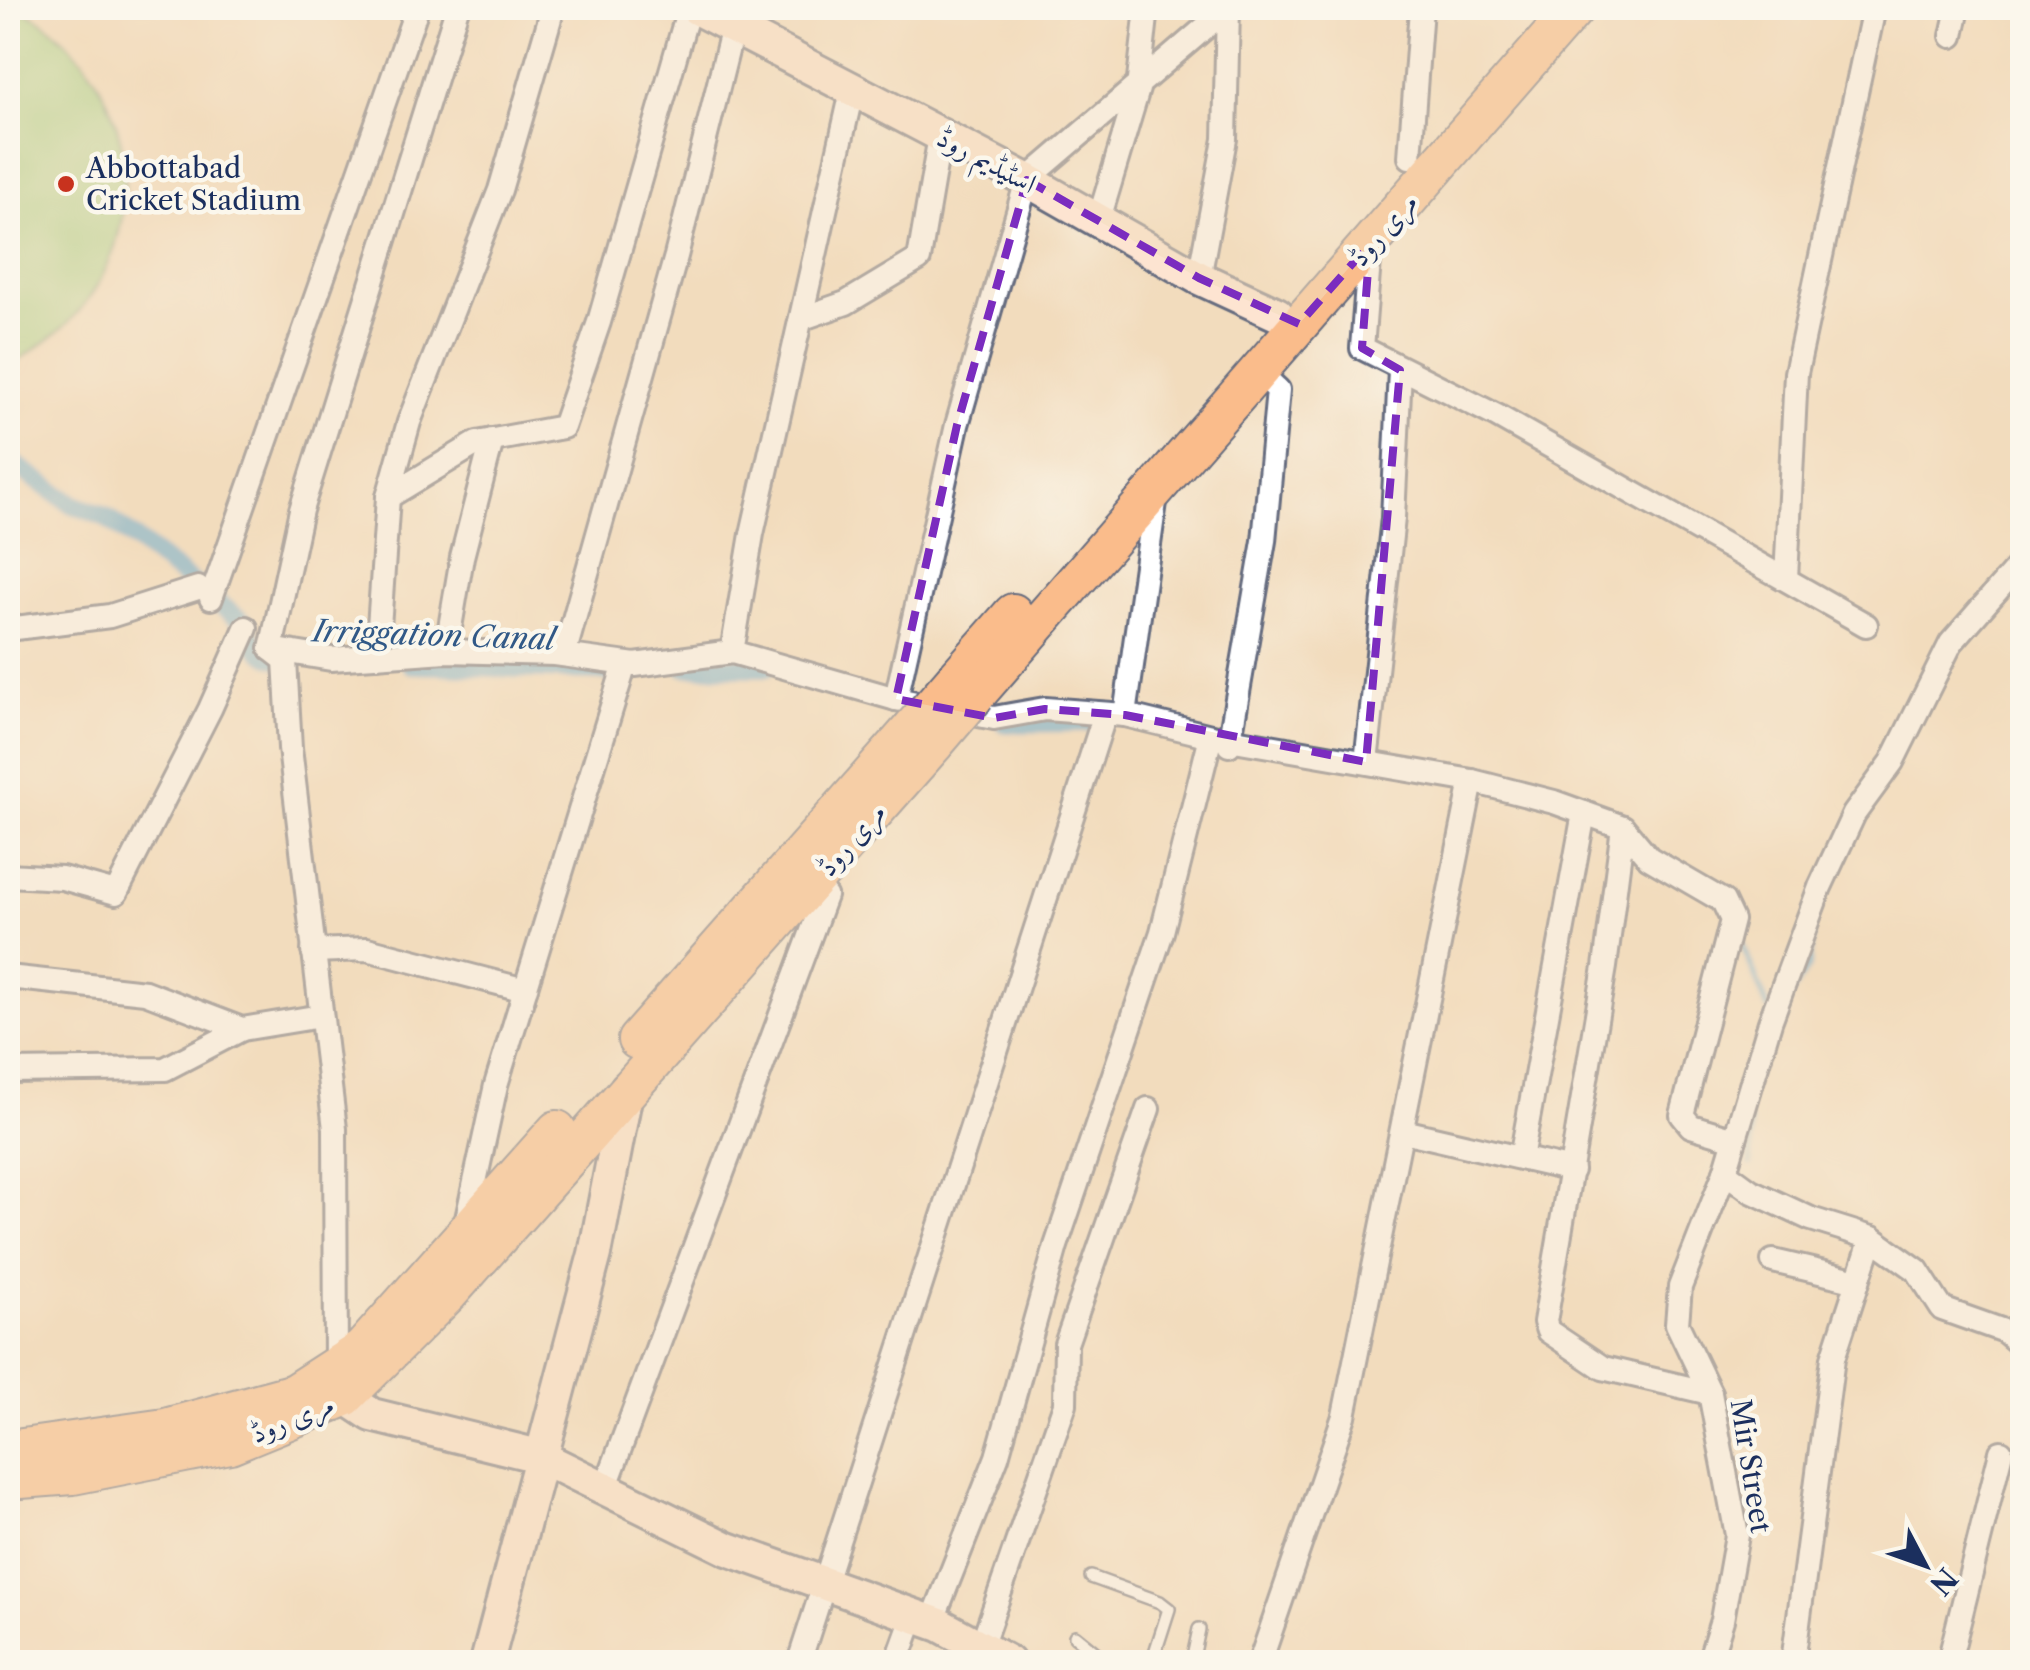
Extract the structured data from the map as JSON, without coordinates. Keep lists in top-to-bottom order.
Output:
{
  "streets": {
    "main road": ["مری روڈ"],
    "street": ["اسٹیڈیم روڈ", "Mir Street"]
  },
  "crossings": [
    ["اسٹیڈیم روڈ", "مری روڈ"]
  ],
  "water": ["Irriggation Canal"],
  "places": ["Abbottabad Cricket Stadium"],
  "north": "bottom right"
}
